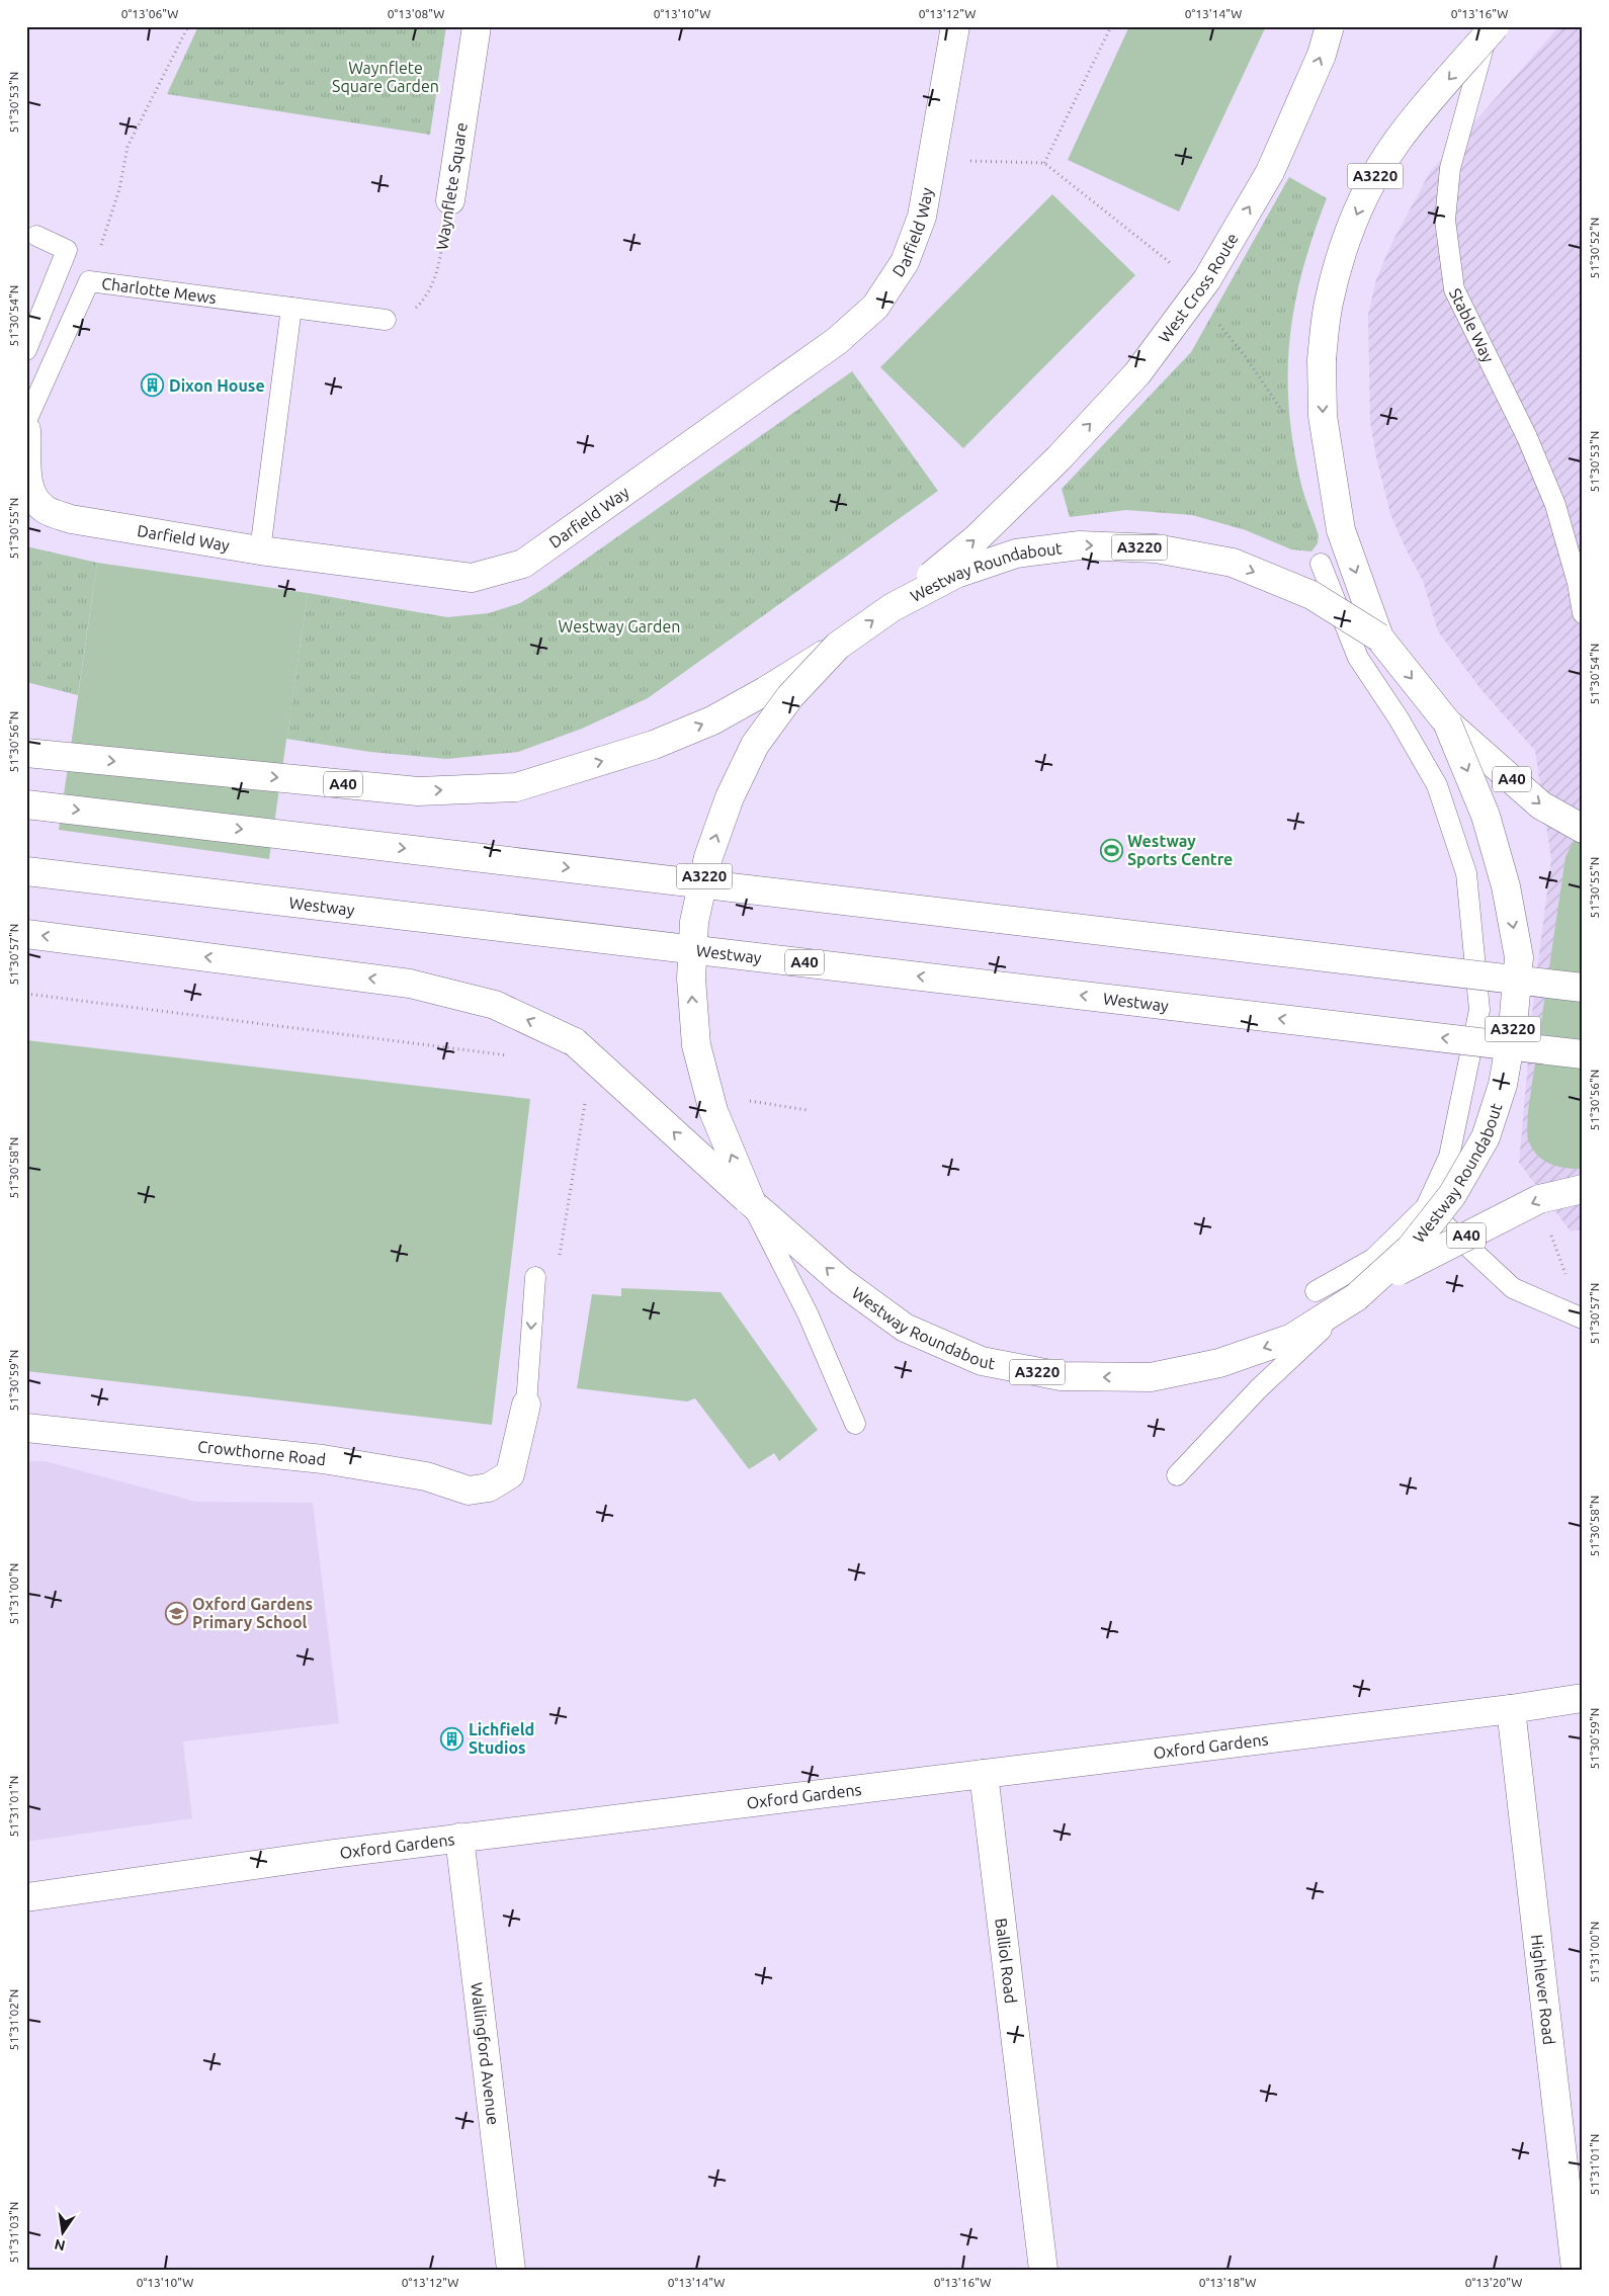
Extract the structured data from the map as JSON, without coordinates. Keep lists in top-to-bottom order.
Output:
{
  "streets": {
    "main road": [
      "A3220",
      "Waynflete Square",
      "Darfield Way",
      "West Cross Route",
      "Westway Roundabout",
      "A40",
      "Westway",
      "Crowthorne Road",
      "Oxford Gardens",
      "Balliol Road",
      "Highlever Road",
      "Wallingford Avenue"
    ],
    "lane": ["Charlotte Mews", "Stable Way"]
  },
  "crossings": [
    ["A3220", "Westway Roundabout"],
    ["Waynflete Square", "Charlotte Mews"],
    ["West Cross Route", "Westway Roundabout"],
    ["Westway Roundabout", "A40"],
    ["Oxford Gardens", "Balliol Road"],
    ["Oxford Gardens", "Highlever Road"],
    ["Oxford Gardens", "Wallingford Avenue"]
  ],
  "one_way": ["West Cross Route"],
  "parks": ["Waynflete Square Garden", "Westway Garden"],
  "places": {
    "building": ["Dixon House", "Lichfield Studios"],
    "sports": ["Westway Sports Centre"],
    "school or university": ["Oxford Gardens Primary School"]
  },
  "north": "bottom",
  "coordinates": [
    "0°13'06\"W",
    "0°13'08\"W",
    "0°13'10\"W",
    "0°13'12\"W",
    "0°13'14\"W",
    "0°13'16\"W",
    "51°30'53\"N",
    "51°30'52\"N",
    "51°30'54\"N",
    "51°30'55\"N",
    "51°30'56\"N",
    "51°30'57\"N",
    "51°30'58\"N",
    "51°30'59\"N",
    "51°31'00\"N",
    "51°31'01\"N",
    "51°31'02\"N",
    "51°31'03\"N",
    "0°13'18\"W",
    "0°13'20\"W"
  ]
}
